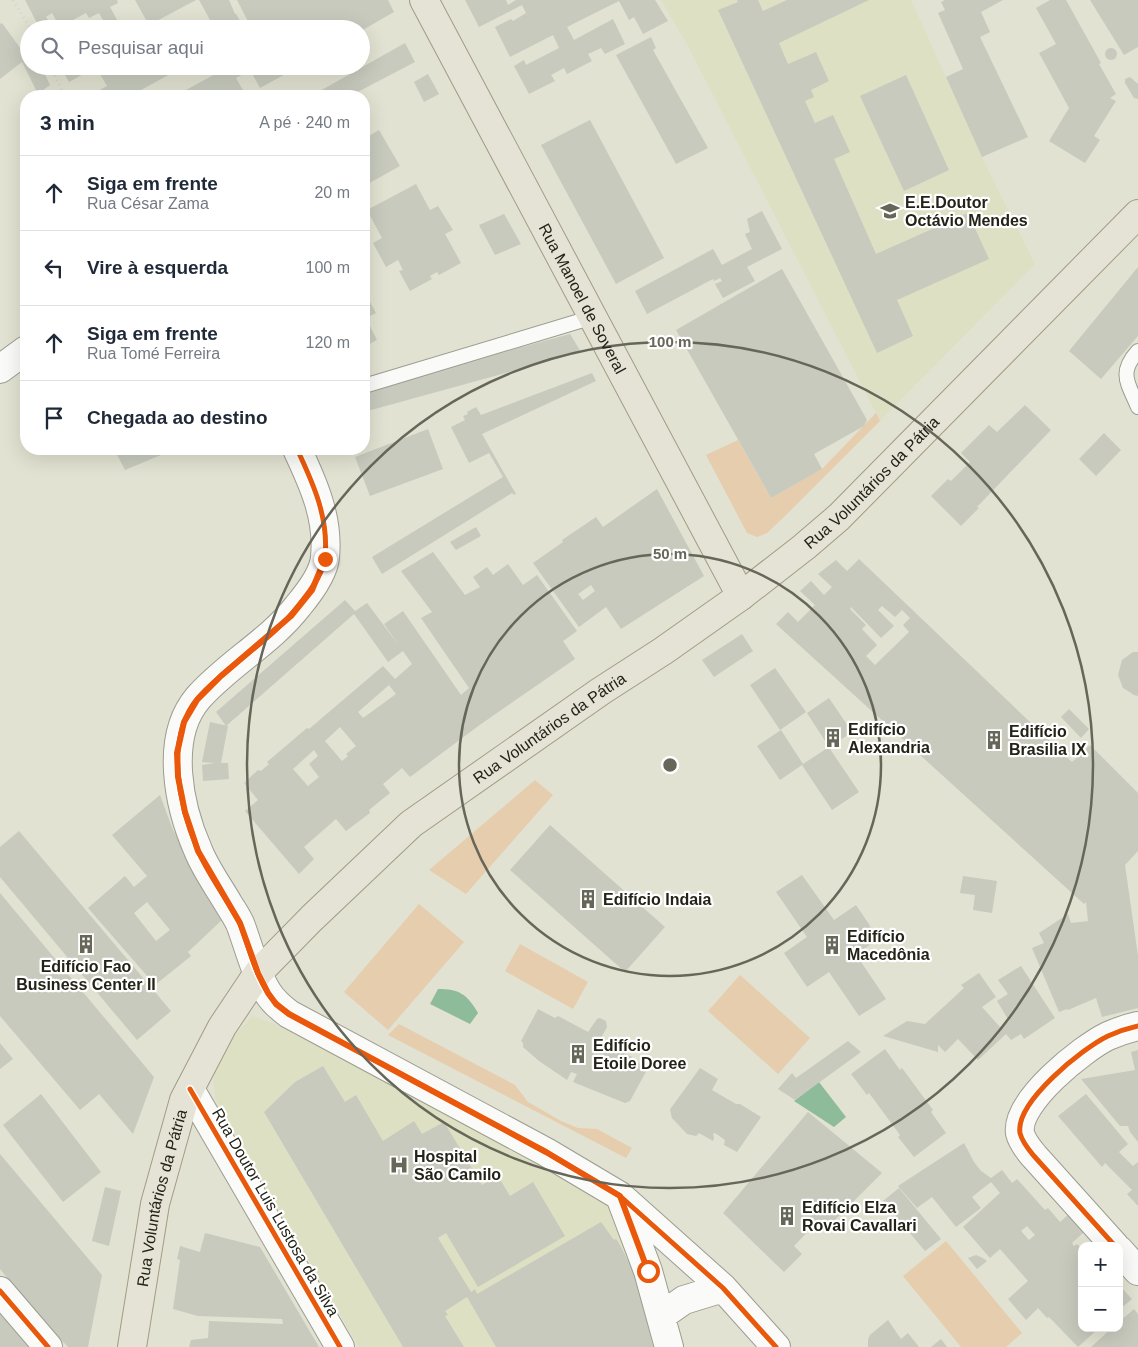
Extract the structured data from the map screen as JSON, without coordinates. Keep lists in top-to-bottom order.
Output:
{
  "streets": {
    "main road": ["Rua Manoel de Soveral", "Rua Voluntários da Pátria"],
    "street": ["Rua Doutor Luis Lustosa da Silva"]
  },
  "crossings": [
    ["Rua Manoel de Soveral", "Rua Voluntários da Pátria"],
    ["Rua Voluntários da Pátria", "Rua Doutor Luis Lustosa da Silva"]
  ],
  "places": {
    "school or university": ["E.E.Doutor Octávio Mendes"],
    "building": [
      "Edifício Alexandria",
      "Edifício Brasilia IX",
      "Edifício Indaia",
      "Edifício Fao Business Center II",
      "Edifício Macedônia",
      "Edifício Etoile Doree",
      "Edifício Elza Rovai Cavallari"
    ],
    "hospital": ["Hospital São Camilo"]
  },
  "page": {
    "search": "Pesquisar aqui",
    "heading": ["3 min", "A pé · 240 m"],
    "list": [
      ["Siga em frente", "Rua César Zama", "20 m"],
      ["Vire à esquerda", "100 m"],
      ["Siga em frente", "Rua Tomé Ferreira", "120 m"],
      "Chegada ao destino"
    ],
    "map_buttons": ["+", "−"]
  },
  "rings": ["100 m", "50 m"]
}
